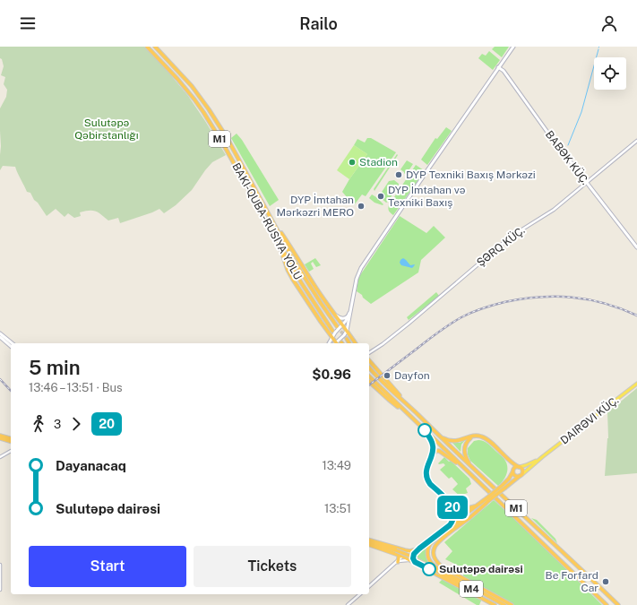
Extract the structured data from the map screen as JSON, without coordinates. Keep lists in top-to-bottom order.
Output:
{
  "streets": {
    "highway": ["M1", "M4"],
    "main road": ["BABƏK KÜÇ.", "DAIRƏVI KÜÇ."],
    "street": ["ŞƏRQ KÜÇ."]
  },
  "crossings": [
    ["BABƏK KÜÇ.", "ŞƏRQ KÜÇ."]
  ],
  "parks": ["Sulutəpə Qəbirstanlığı"],
  "places": [
    "Stadion",
    "DYP Texniki Baxış Mərkəzi",
    "DYP İmtahan və Texniki Baxış",
    "DYP İmtahan Mərkəzri MERO",
    "Dayfon",
    "Sulutəpə dairəsi",
    "Be Forfard Car"
  ],
  "lines": ["bus line 20"],
  "page": {
    "header": "Railo",
    "on_map": "20",
    "heading": ["5 min", "13:46 – 13:51 · Bus", "$0.96"],
    "legs": ["3", "20"],
    "list": [
      {
        "name": "Dayanacaq",
        "value": "13:49"
      },
      {
        "name": "Sulutəpə dairəsi",
        "value": "13:51"
      }
    ],
    "buttons": ["Start", "Tickets"]
  }
}
